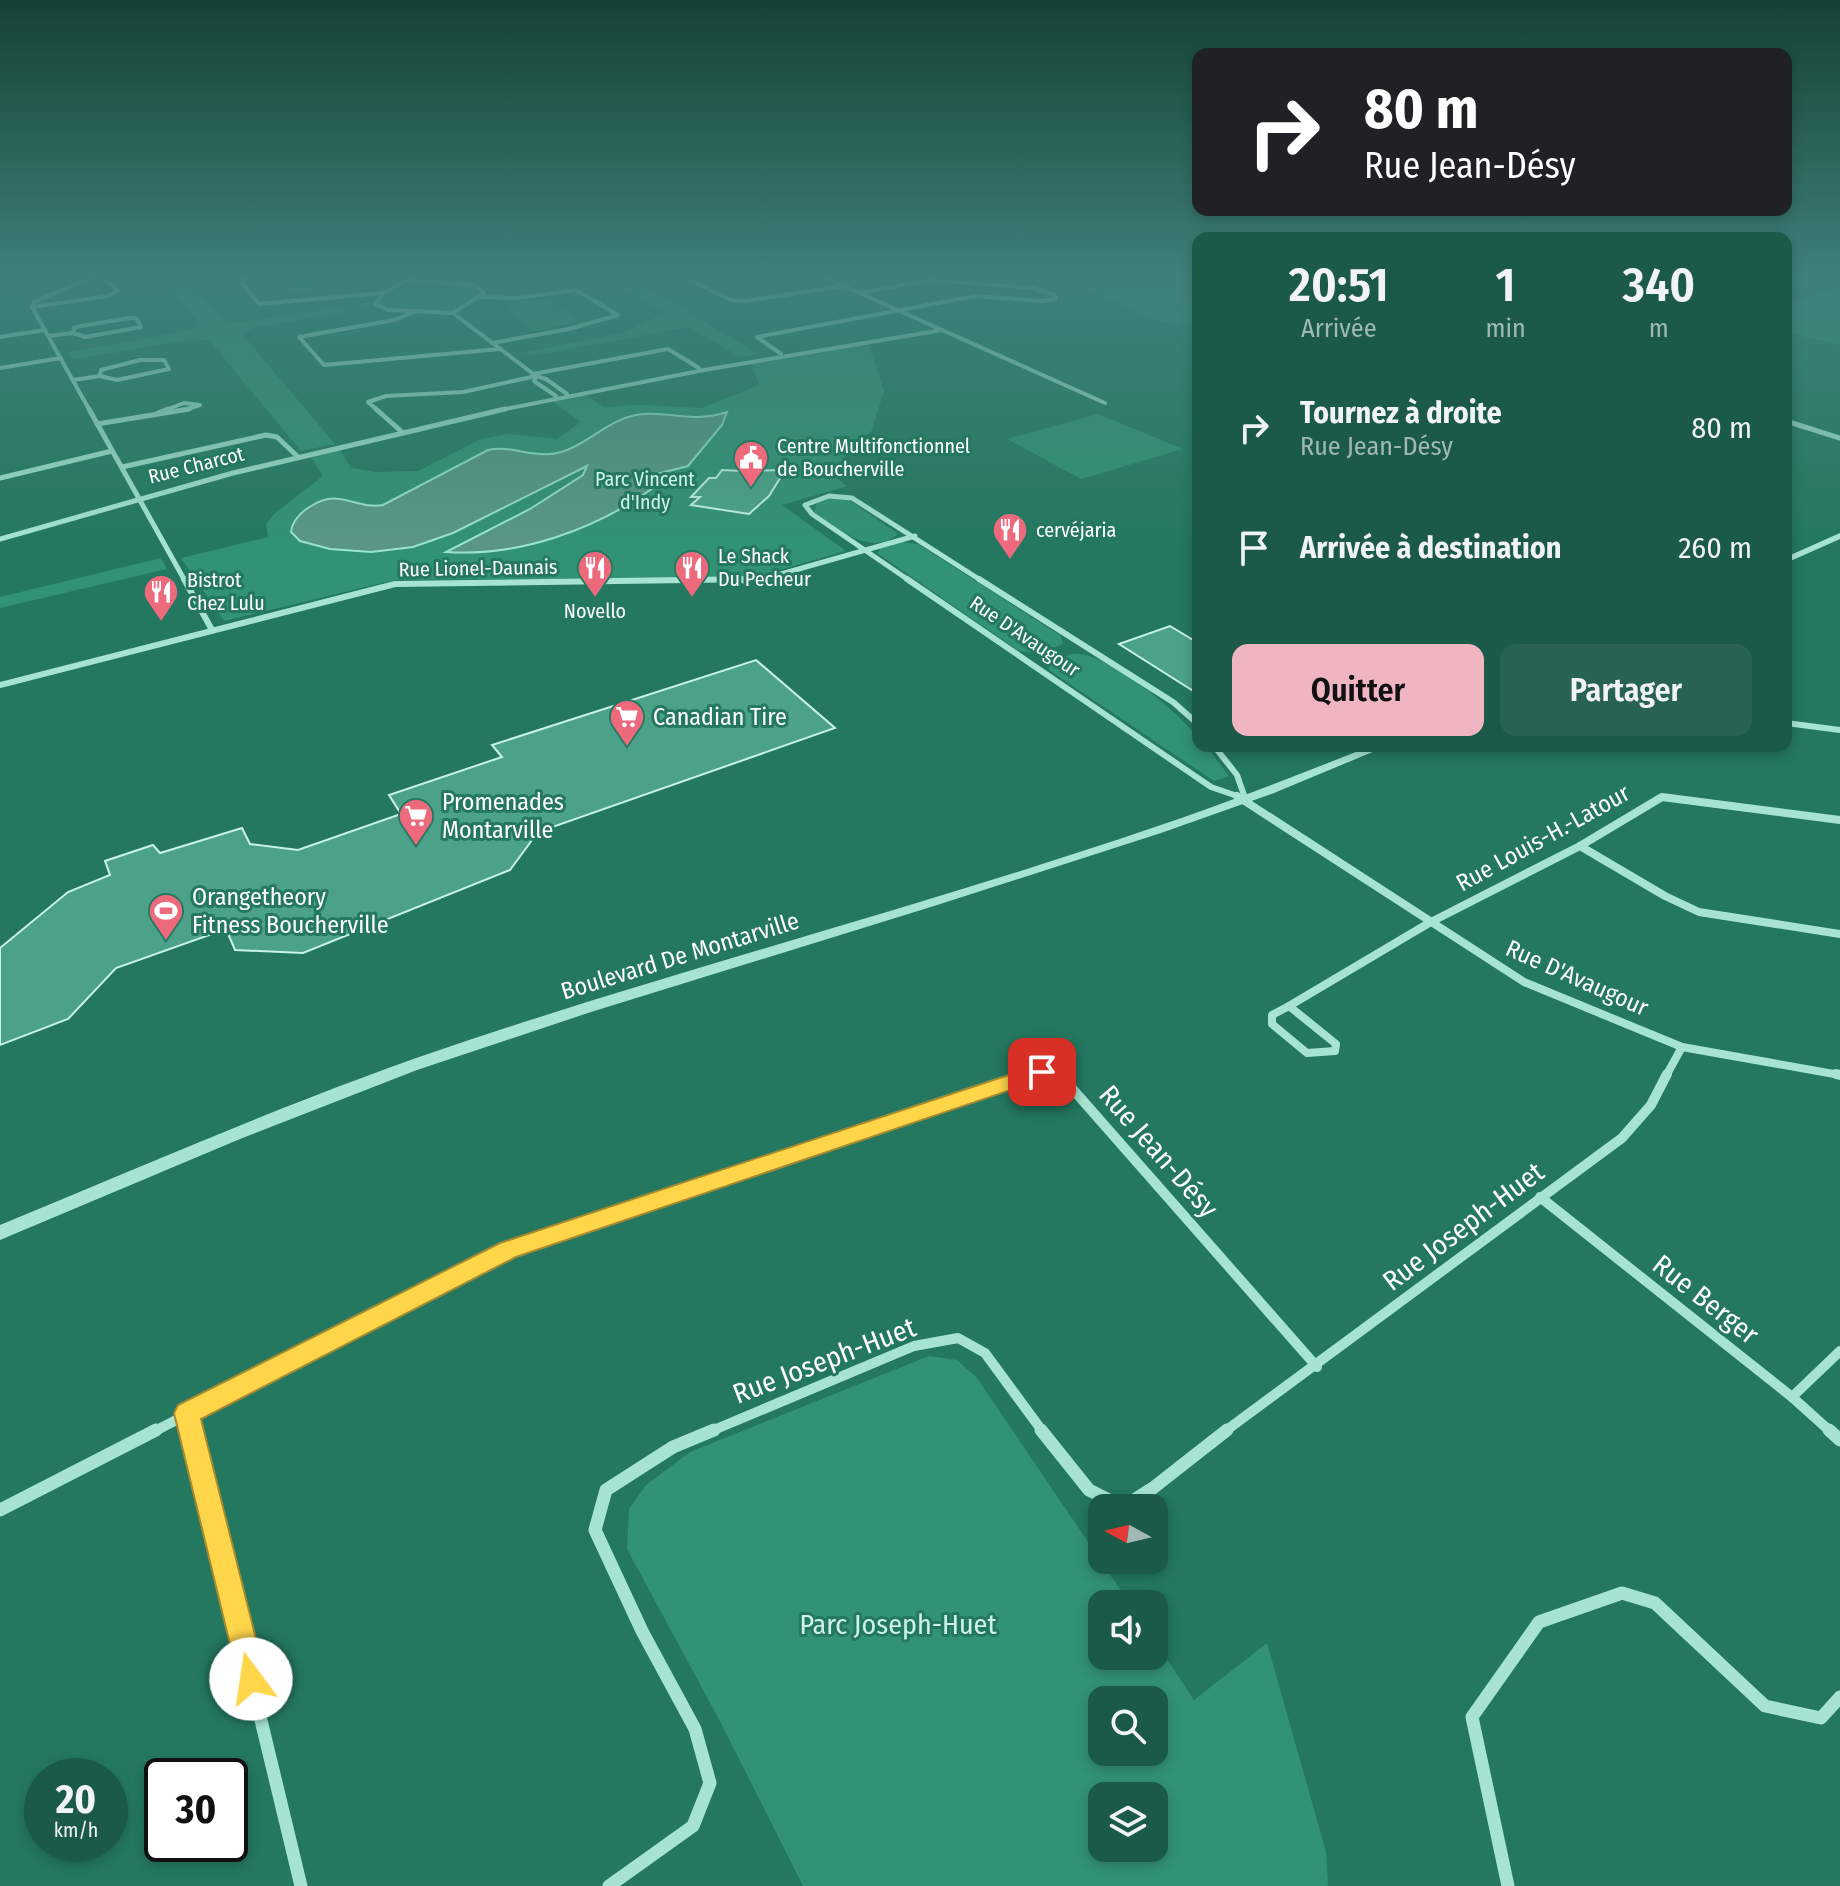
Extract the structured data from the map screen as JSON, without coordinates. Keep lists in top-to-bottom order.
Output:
{
  "streets": {
    "street": [
      "Rue Charcot",
      "Rue Lionel-Daunais",
      "Rue D'Avaugour",
      "Rue Louis-H.-Latour",
      "Boulevard De Montarville",
      "Rue Jean-Désy",
      "Rue Joseph-Huet",
      "Rue Berger"
    ]
  },
  "crossings": [
    ["Rue Lionel-Daunais", "Rue D'Avaugour"],
    ["Rue D'Avaugour", "Rue Louis-H.-Latour"],
    ["Rue D'Avaugour", "Boulevard De Montarville"],
    ["Rue D'Avaugour", "Rue Joseph-Huet"],
    ["Rue Jean-Désy", "Rue Joseph-Huet"],
    ["Rue Joseph-Huet", "Rue Berger"]
  ],
  "parks": ["Parc Vincent d'Indy", "Parc Joseph-Huet"],
  "places": {
    "public building": ["Centre Multifonctionnel de Boucherville"],
    "restaurant": [
      "cervéjaria",
      "Novello",
      "Le Shack Du Pecheur",
      "Bistrot Chez Lulu"
    ],
    "supermarket": ["Canadian Tire", "Promenades Montarville"],
    "sports": ["Orangetheory Fitness Boucherville"]
  },
  "north": "left",
  "page": {
    "turn": ["80 m", "Rue Jean-Désy"],
    "eta": [
      "20:51",
      "Arrivée",
      "1",
      "min",
      "340",
      "m"
    ],
    "list": [
      {
        "name": "Tournez à droite",
        "note": "Rue Jean-Désy",
        "value": "80 m"
      },
      {
        "name": "Arrivée à destination",
        "value": "260 m"
      }
    ],
    "buttons": ["Quitter", "Partager"],
    "speed": "20 km/h",
    "limit": "30"
  }
}
